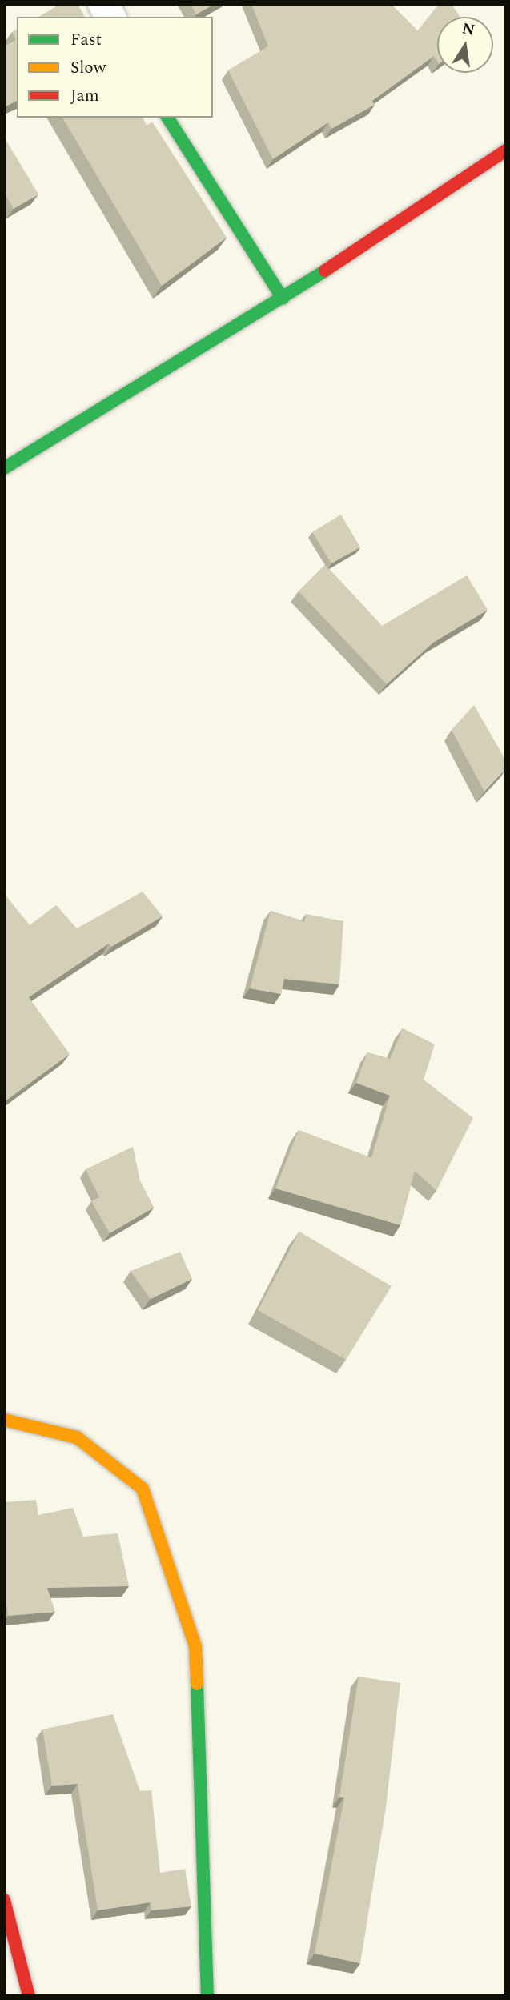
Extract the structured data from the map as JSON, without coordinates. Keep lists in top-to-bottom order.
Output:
{
  "legend": ["Fast", "Slow", "Jam"],
  "north": "top"
}
